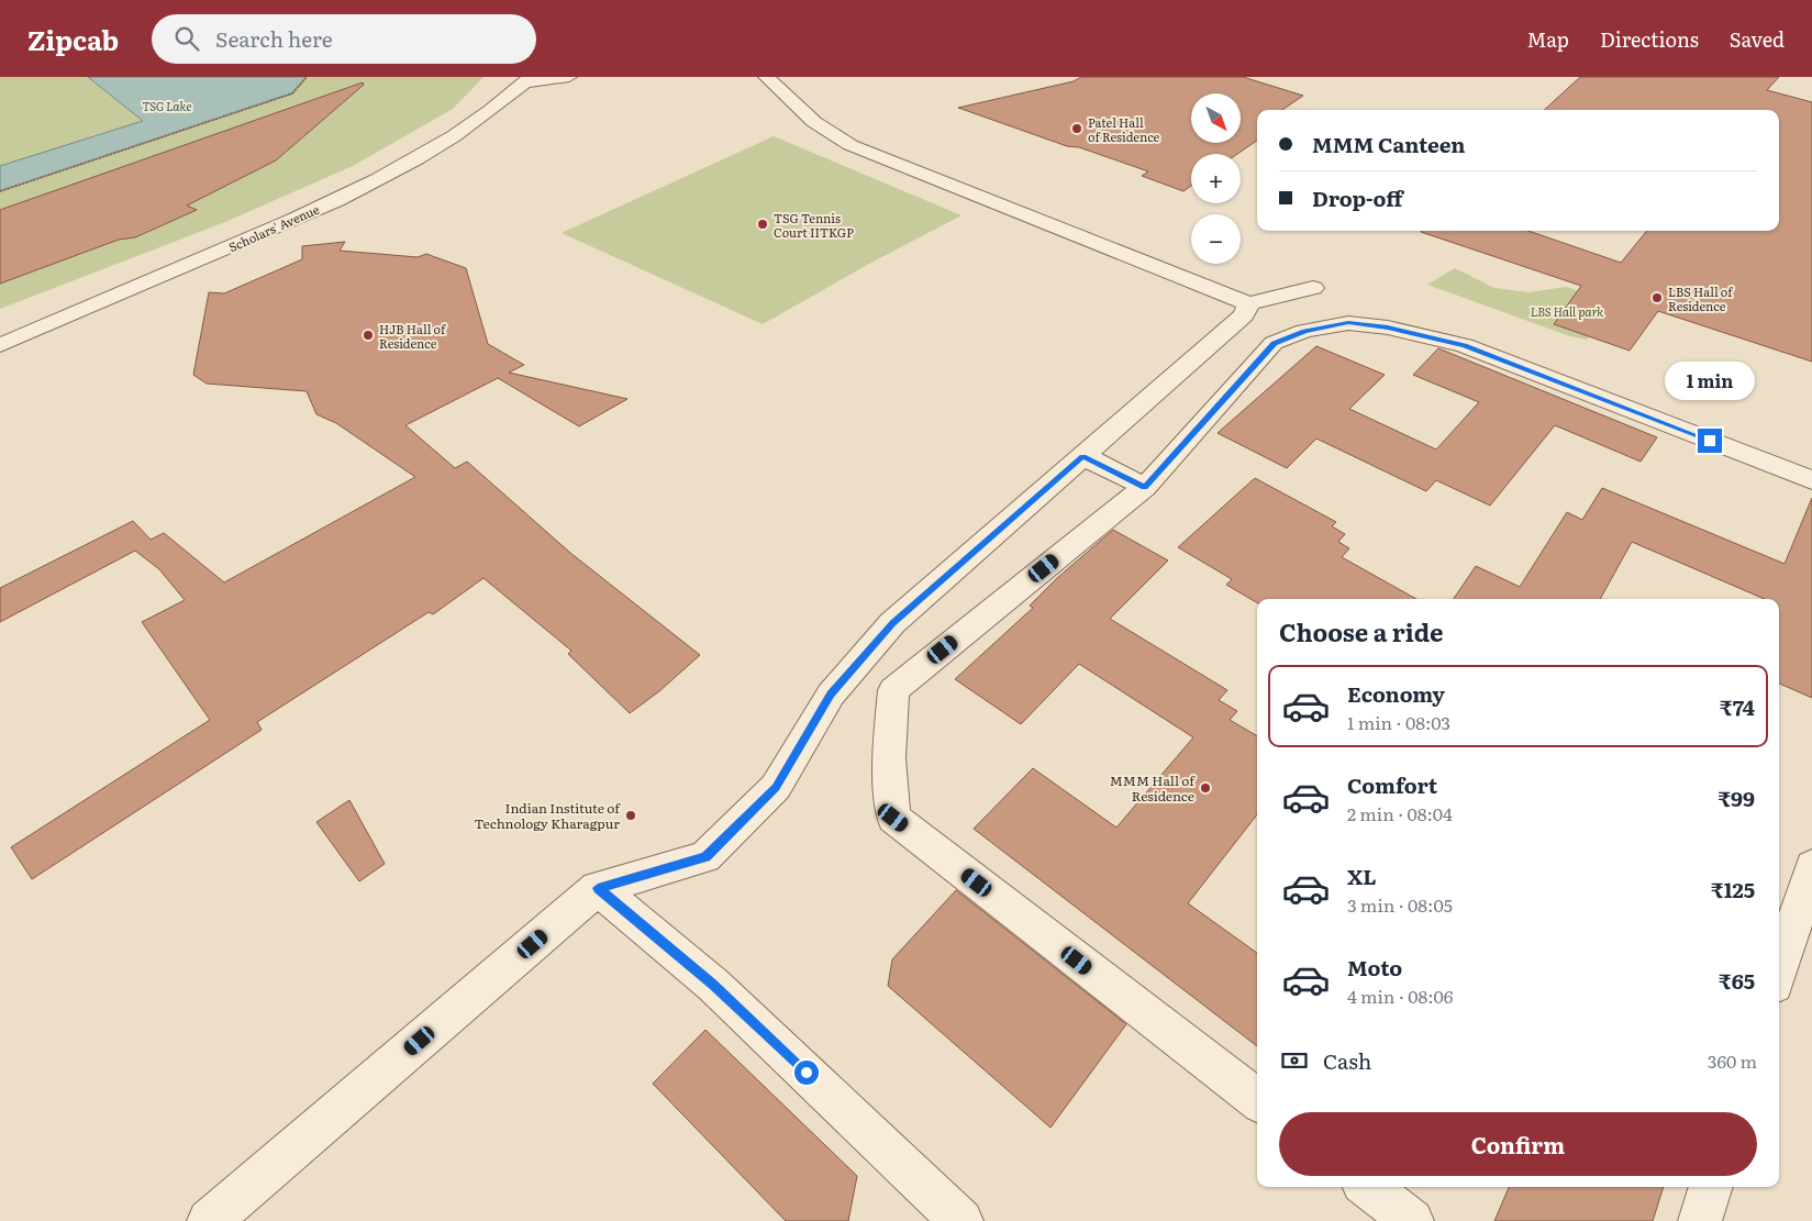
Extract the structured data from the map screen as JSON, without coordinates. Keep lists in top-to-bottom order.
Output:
{
  "streets": {
    "street": ["Scholars' Avenue"]
  },
  "water": ["TSG Lake"],
  "parks": ["LBS Hall park"],
  "places": [
    "Patel Hall of Residence",
    "TSG Tennis Court IITKGP",
    "LBS Hall of Residence",
    "HJB Hall of Residence",
    "MMM Hall of Residence",
    "Indian Institute of Technology Kharagpur"
  ],
  "north": "bottom right",
  "page": {
    "header": "Zipcab",
    "search": "Search here",
    "nav": ["Map", "Directions", "Saved"],
    "map_buttons": ["+", "−"],
    "banner": ["MMM Canteen", "Drop-off"],
    "bubble": "1 min",
    "heading": "Choose a ride",
    "list": [
      {
        "name": "Economy",
        "note": "1 min · 08:03",
        "value": "₹74"
      },
      {
        "name": "Comfort",
        "note": "2 min · 08:04",
        "value": "₹99"
      },
      {
        "name": "XL",
        "note": "3 min · 08:05",
        "value": "₹125"
      },
      {
        "name": "Moto",
        "note": "4 min · 08:06",
        "value": "₹65"
      }
    ],
    "pay": ["Cash", "360 m"],
    "buttons": "Confirm"
  }
}
